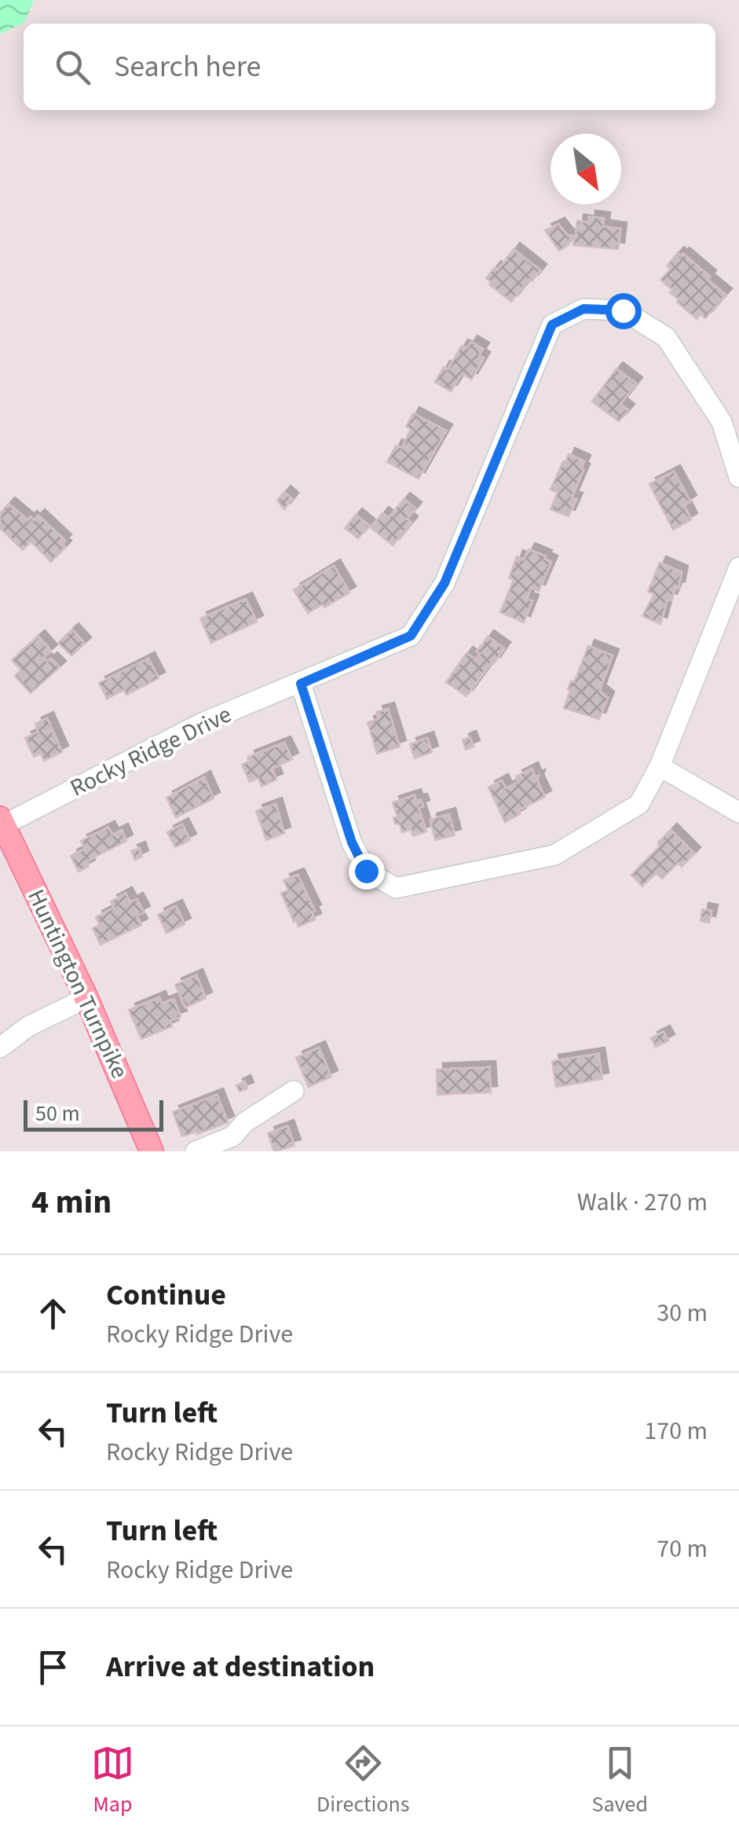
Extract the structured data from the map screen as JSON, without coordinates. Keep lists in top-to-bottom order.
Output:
{
  "streets": {
    "main road": ["Huntington Turnpike"],
    "street": ["Rocky Ridge Drive"]
  },
  "crossings": [
    ["Rocky Ridge Drive", "Huntington Turnpike"]
  ],
  "scale_bar": "50 m",
  "north": "bottom right",
  "page": {
    "search": "Search here",
    "scale": "50 m",
    "heading": ["4 min", "Walk · 270 m"],
    "list": [
      ["Continue", "Rocky Ridge Drive", "30 m"],
      ["Turn left", "Rocky Ridge Drive", "170 m"],
      ["Turn left", "Rocky Ridge Drive", "70 m"],
      "Arrive at destination"
    ],
    "nav": ["Map", "Directions", "Saved"]
  }
}
